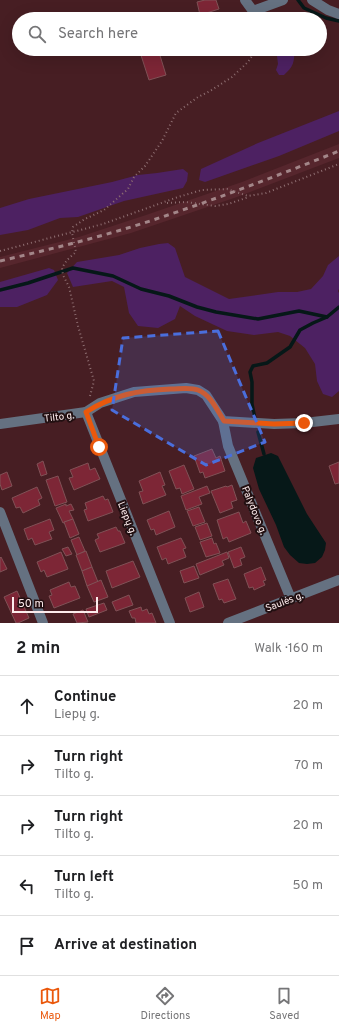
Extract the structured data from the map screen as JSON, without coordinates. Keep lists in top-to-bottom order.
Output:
{
  "streets": {
    "street": [
      "Tilto g.",
      "Palydovo g.",
      "Liepų g.",
      "Saulės g."
    ]
  },
  "crossings": [
    ["Tilto g.", "Palydovo g."],
    ["Tilto g.", "Liepų g."],
    ["Palydovo g.", "Saulės g."]
  ],
  "scale_bar": "50 m",
  "page": {
    "search": "Search here",
    "scale": "50 m",
    "heading": ["2 min", "Walk · 160 m"],
    "list": [
      ["Continue", "Liepų g.", "20 m"],
      ["Turn right", "Tilto g.", "70 m"],
      ["Turn right", "Tilto g.", "20 m"],
      ["Turn left", "Tilto g.", "50 m"],
      "Arrive at destination"
    ],
    "nav": ["Map", "Directions", "Saved"]
  }
}
